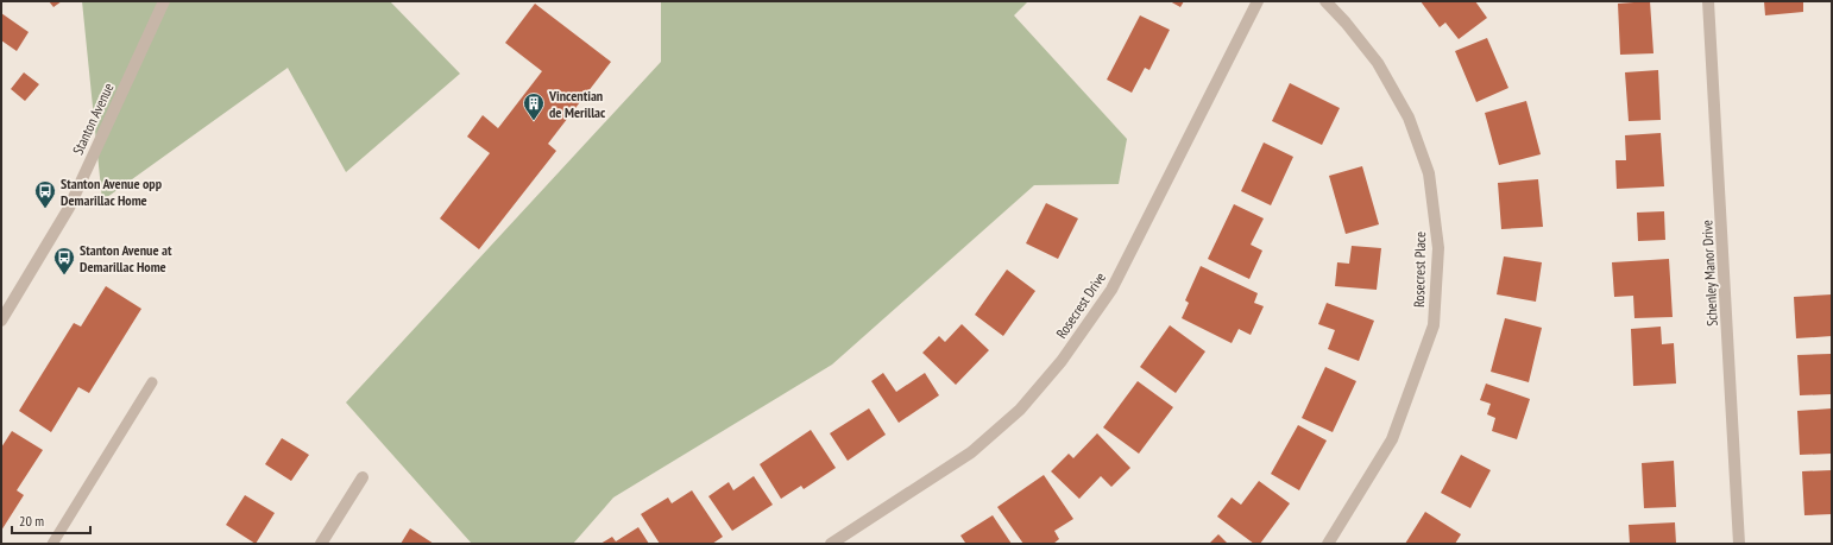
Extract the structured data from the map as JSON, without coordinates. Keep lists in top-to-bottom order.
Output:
{
  "streets": {
    "street": [
      "Stanton Avenue",
      "Rosecrest Place",
      "Schenley Manor Drive",
      "Rosecrest Drive"
    ]
  },
  "places": {
    "building": ["Vincentian de Merillac"],
    "bus stop": ["Stanton Avenue opp Demarillac Home", "Stanton Avenue at Demarillac Home"]
  },
  "scale_bar": "20 m"
}
